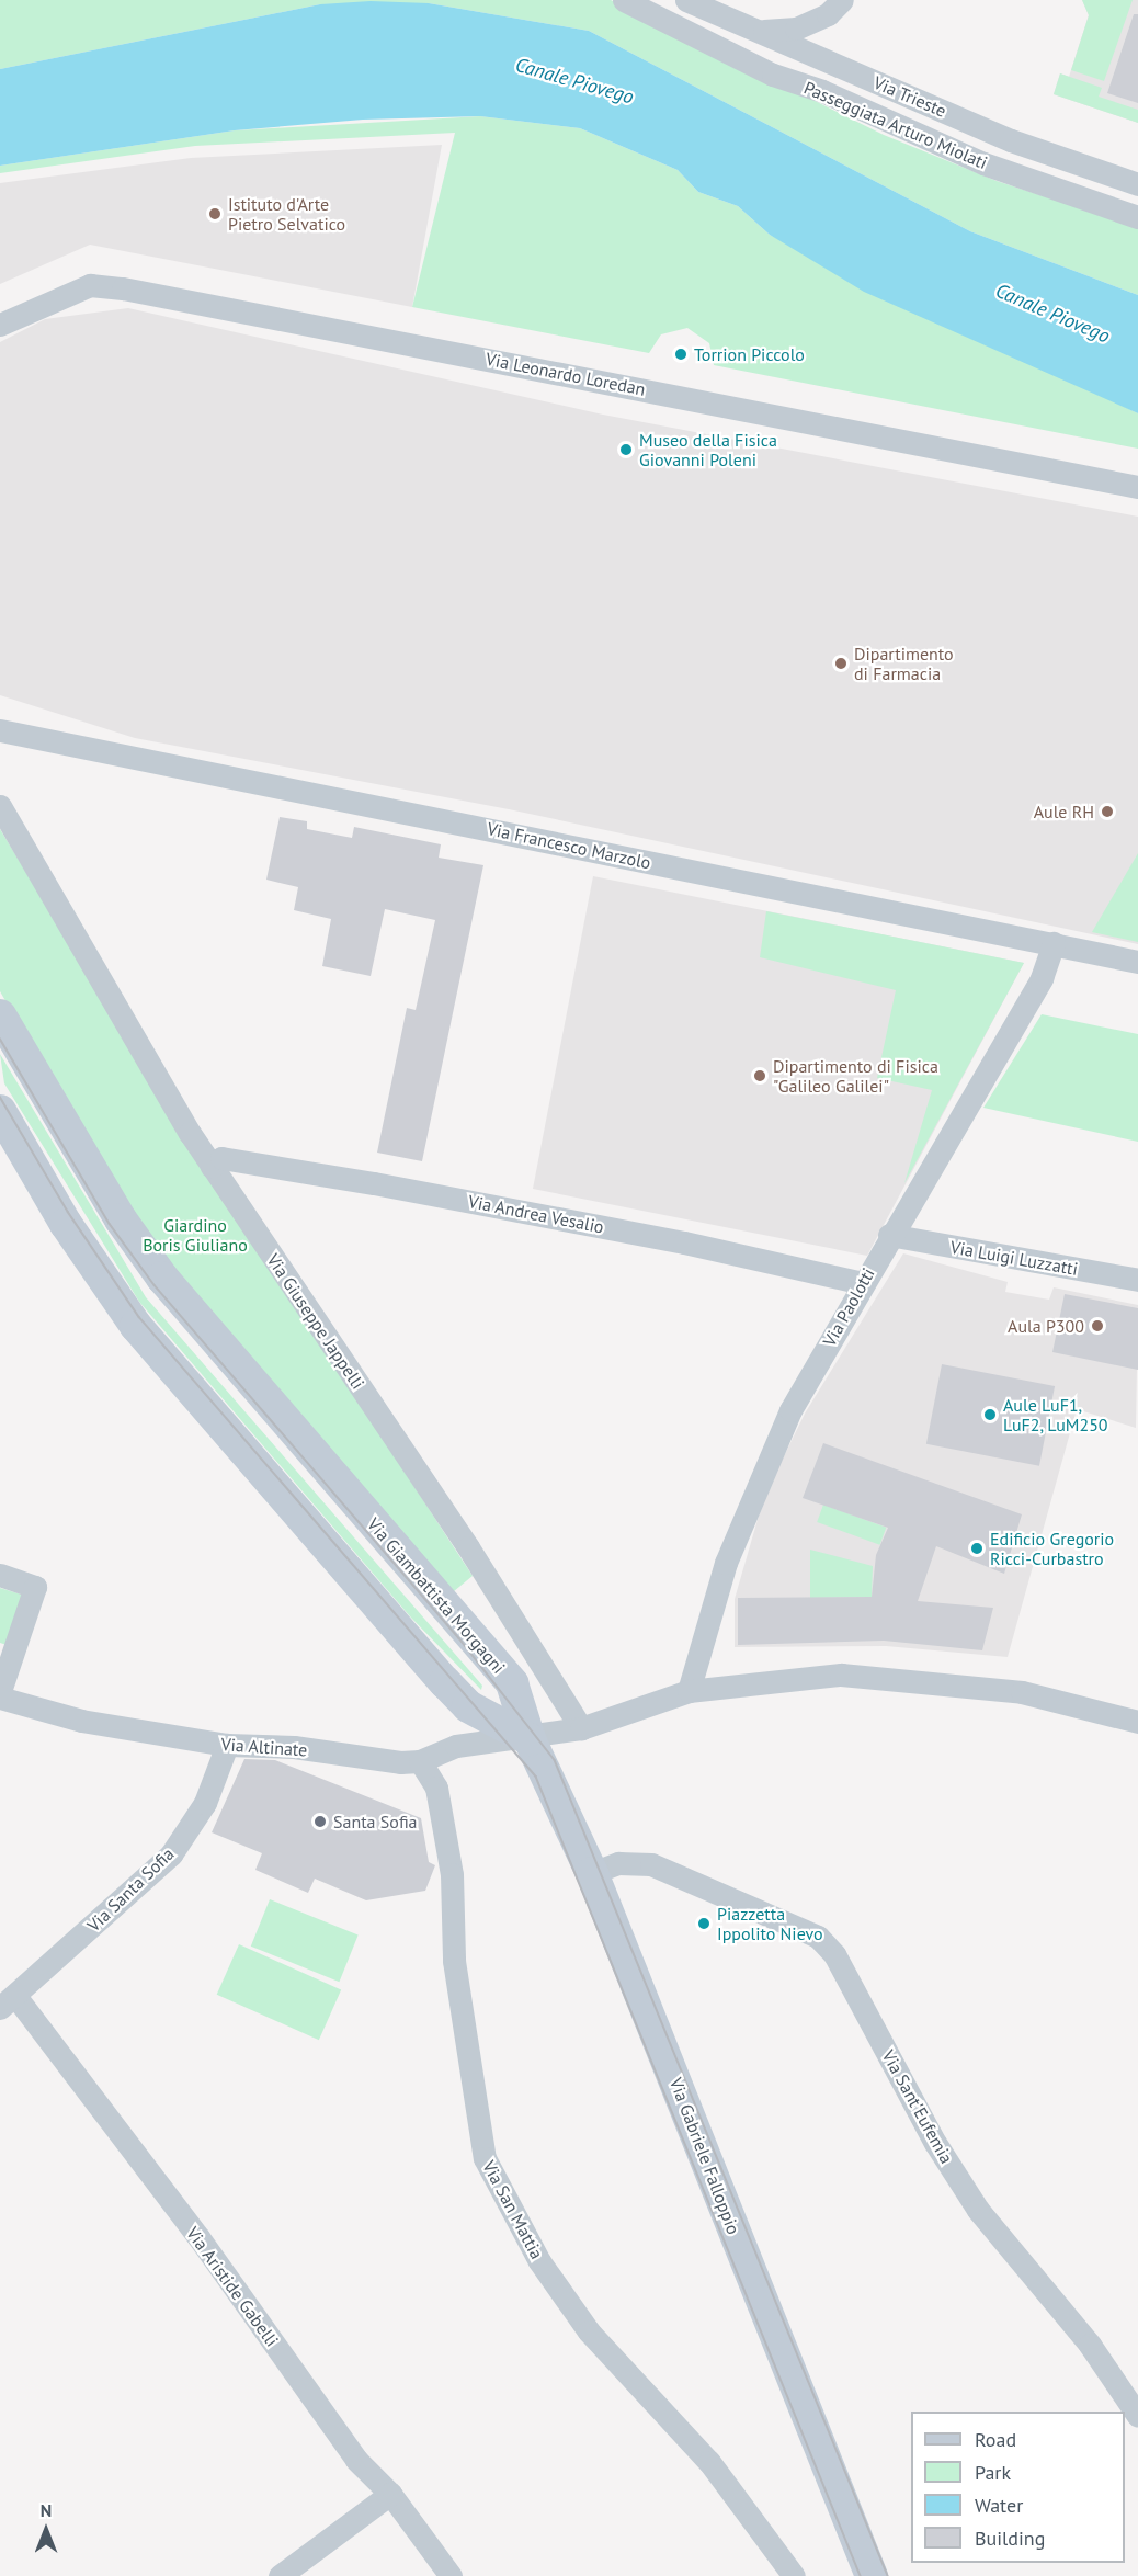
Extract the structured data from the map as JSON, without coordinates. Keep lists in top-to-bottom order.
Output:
{
  "streets": {
    "street": [
      "Via Trieste",
      "Passeggiata Arturo Miolati",
      "Via Leonardo Loredan",
      "Via Francesco Marzolo",
      "Via Andrea Vesalio",
      "Via Luigi Luzzatti",
      "Via Paolotti",
      "Via Giuseppe Jappelli",
      "Via Giambattista Morgagni",
      "Via Altinate",
      "Via Santa Sofia",
      "Via Sant'Eufemia",
      "Via Gabriele Falloppio",
      "Via San Mattia",
      "Via Aristide Gabelli"
    ]
  },
  "crossings": [
    ["Via Francesco Marzolo", "Via Paolotti"],
    ["Via Andrea Vesalio", "Via Paolotti"],
    ["Via Andrea Vesalio", "Via Giuseppe Jappelli"],
    ["Via Luigi Luzzatti", "Via Paolotti"],
    ["Via Paolotti", "Via Altinate"],
    ["Via Giuseppe Jappelli", "Via Altinate"],
    ["Via Giambattista Morgagni", "Via Altinate"],
    ["Via Giambattista Morgagni", "Via Gabriele Falloppio"],
    ["Via Altinate", "Via Santa Sofia"],
    ["Via Altinate", "Via Gabriele Falloppio"],
    ["Via Altinate", "Via San Mattia"],
    ["Via Santa Sofia", "Via Aristide Gabelli"],
    ["Via Sant'Eufemia", "Via Gabriele Falloppio"]
  ],
  "water": ["Canale Piovego"],
  "parks": ["Giardino Boris Giuliano"],
  "places": [
    "Istituto d'Arte Pietro Selvatico",
    "Torrion Piccolo",
    "Museo della Fisica Giovanni Poleni",
    "Dipartimento di Farmacia",
    "Aule RH",
    "Dipartimento di Fisica \"Galileo Galilei\"",
    "Aula P300",
    "Aule LuF1, LuF2, LuM250",
    "Edificio Gregorio Ricci-Curbastro",
    "Santa Sofia",
    "Piazzetta Ippolito Nievo"
  ],
  "legend": [
    "Road",
    "Park",
    "Water",
    "Building"
  ],
  "north": "top"
}
